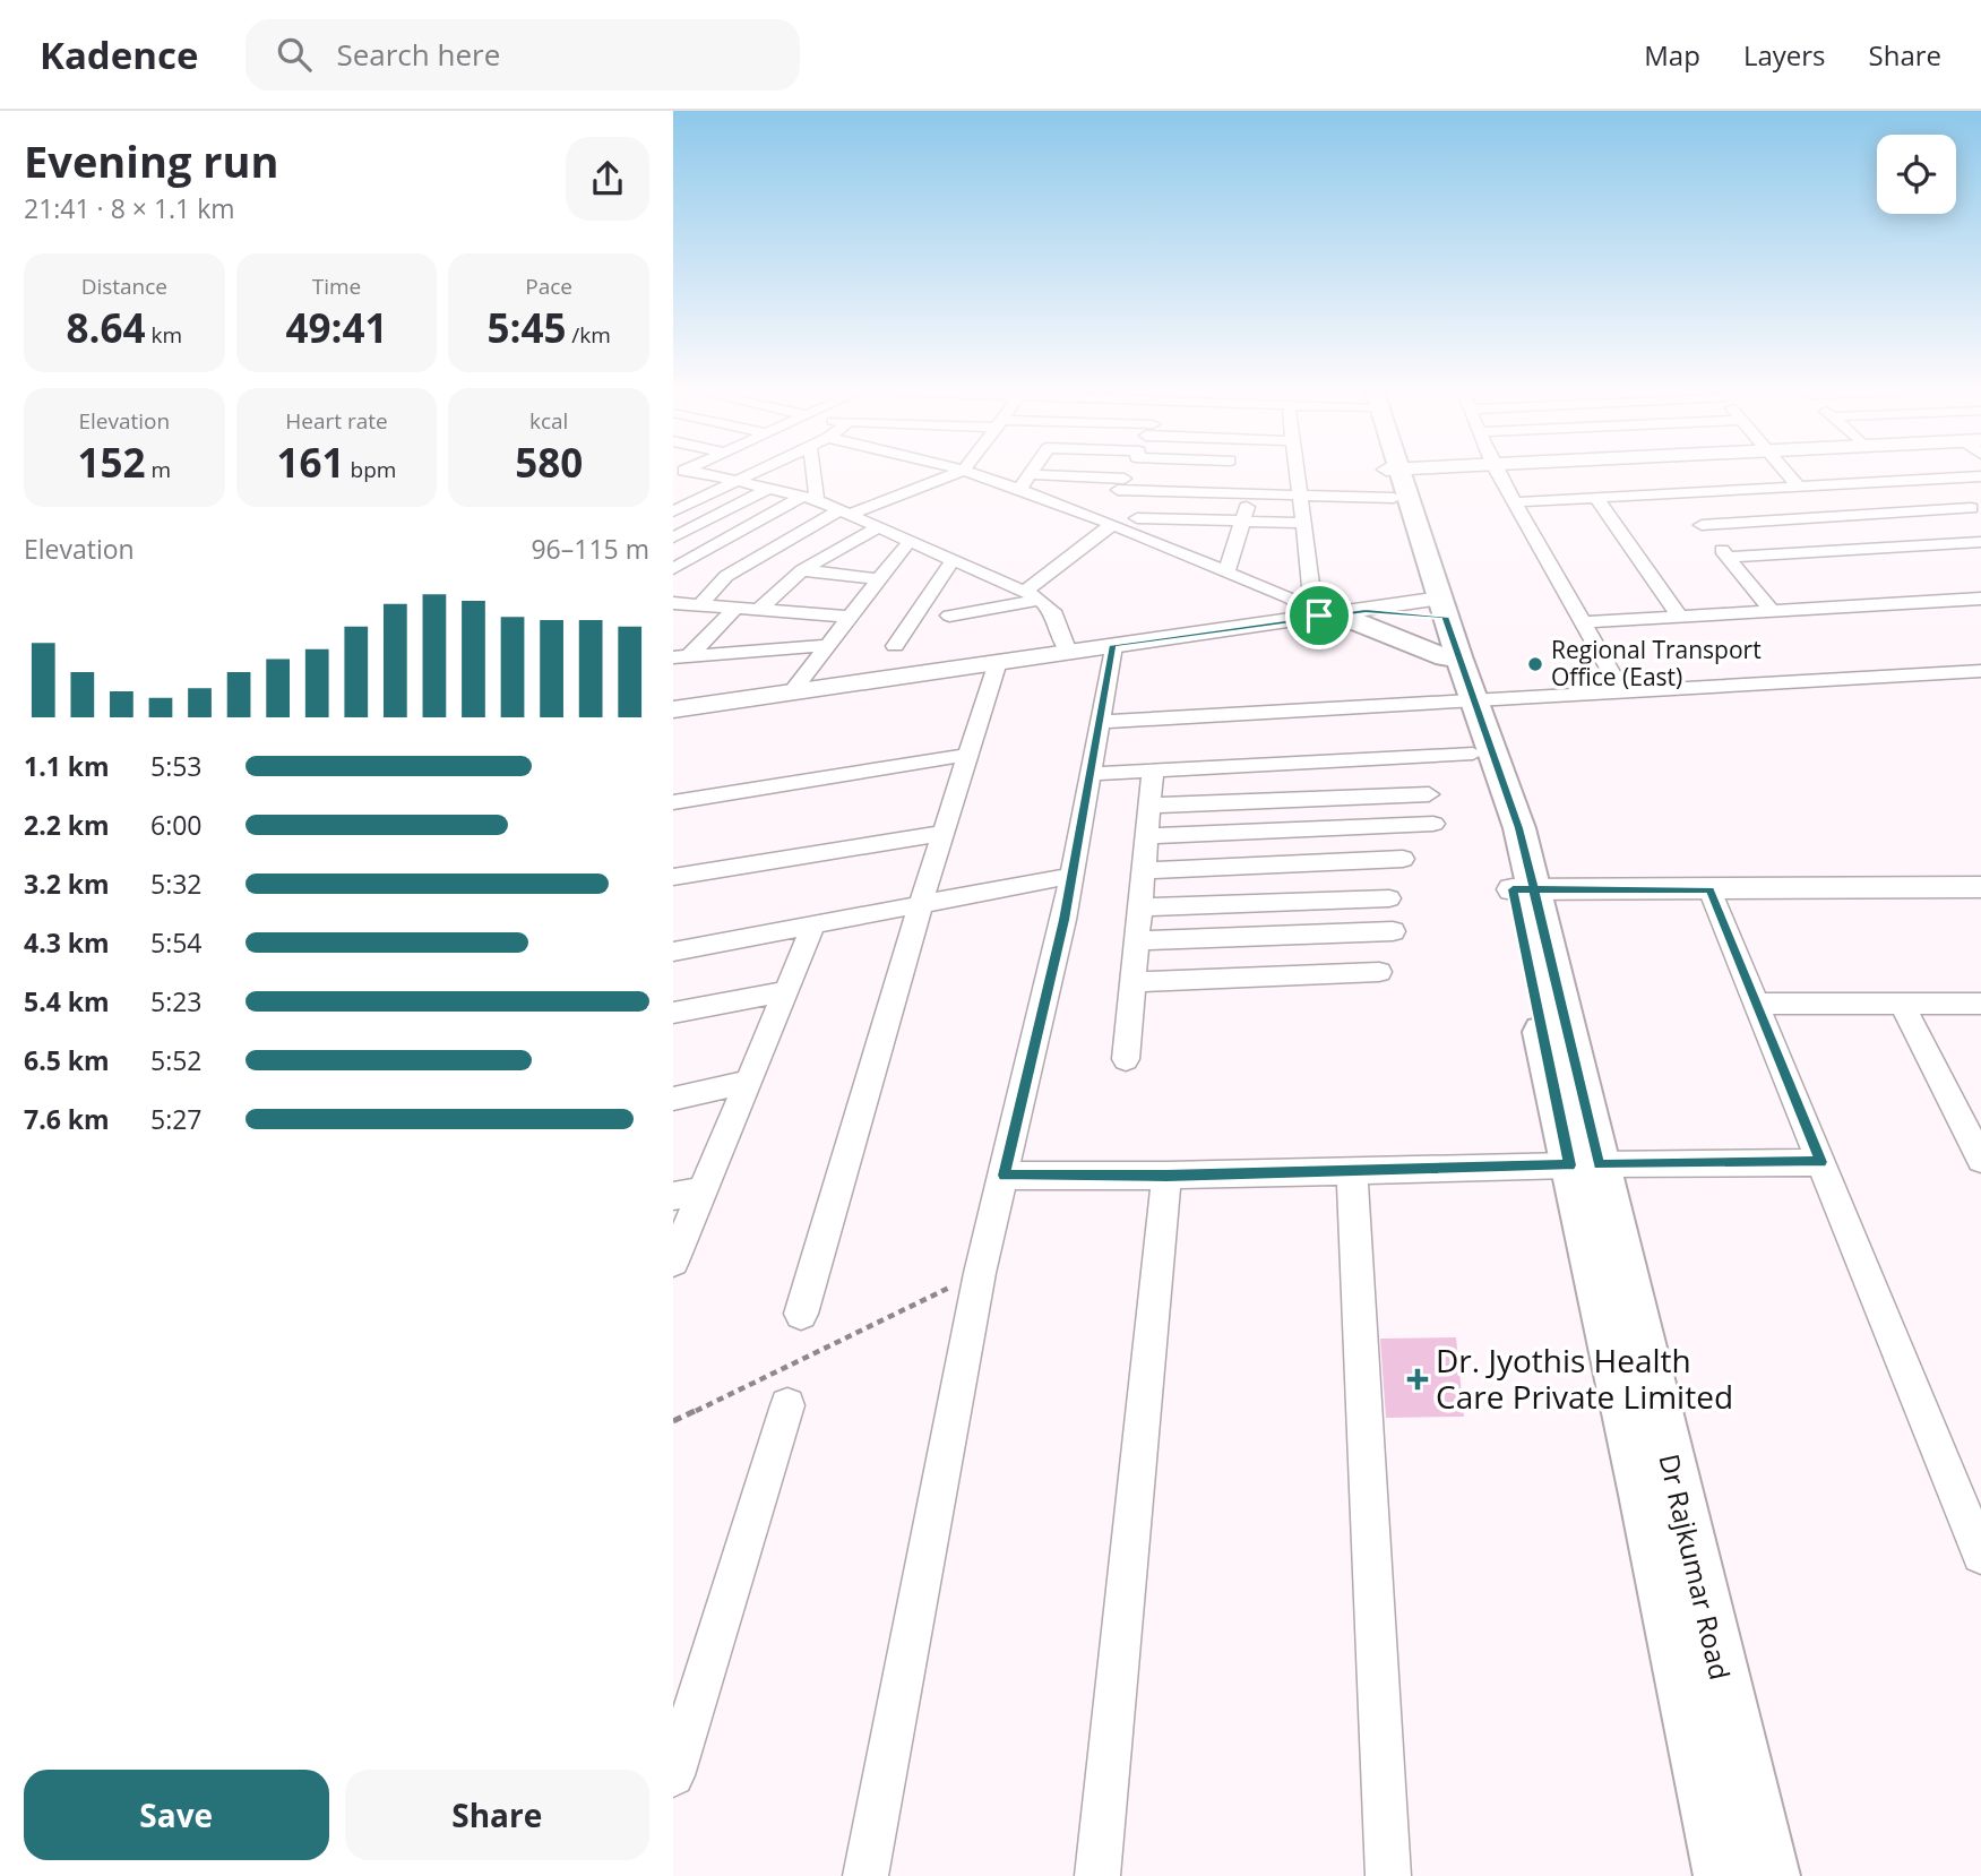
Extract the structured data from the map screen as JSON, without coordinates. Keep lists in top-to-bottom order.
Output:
{
  "streets": {
    "main road": ["Dr Rajkumar Road"]
  },
  "places": {
    "other": ["Regional Transport Office (East)"],
    "health": ["Dr. Jyothis Health Care Private Limited"]
  },
  "page": {
    "header": "Kadence",
    "search": "Search here",
    "nav": ["Map", "Layers", "Share"],
    "heading": ["Evening run", "21:41 · 8 × 1.1 km"],
    "stats": [
      ["Distance", "8.64 km"],
      ["Time", "49:41"],
      ["Pace", "5:45 /km"],
      ["Elevation", "152 m"],
      ["Heart rate", "161 bpm"],
      ["kcal", "580"]
    ],
    "chart": ["Elevation", "96–115 m"],
    "list": [
      {
        "name": "1.1 km",
        "note": "5:53"
      },
      {
        "name": "2.2 km",
        "note": "6:00"
      },
      {
        "name": "3.2 km",
        "note": "5:32"
      },
      {
        "name": "4.3 km",
        "note": "5:54"
      },
      {
        "name": "5.4 km",
        "note": "5:23"
      },
      {
        "name": "6.5 km",
        "note": "5:52"
      },
      {
        "name": "7.6 km",
        "note": "5:27"
      }
    ],
    "buttons": ["Save", "Share"]
  }
}
